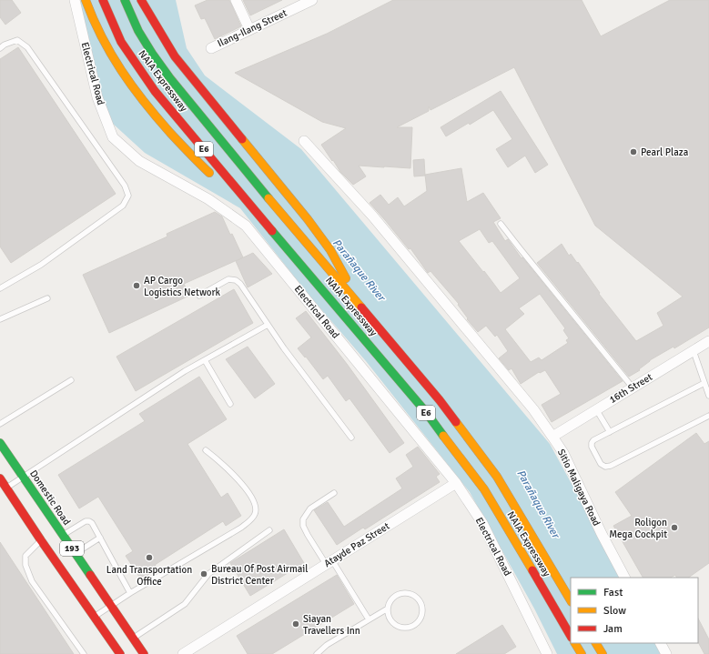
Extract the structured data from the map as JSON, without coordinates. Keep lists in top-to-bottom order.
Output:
{
  "streets": {
    "main road": [
      "NAIA Expressway",
      "E6",
      "Domestic Road",
      "193"
    ],
    "street": [
      "Ilang-Ilang Street",
      "Electrical Road",
      "16th Street",
      "Sitio Maligaya Road",
      "Atayde Paz Street"
    ]
  },
  "crossings": [
    ["Electrical Road", "Atayde Paz Street"],
    ["16th Street", "Sitio Maligaya Road"]
  ],
  "water": ["Parañaque River"],
  "places": [
    "Pearl Plaza",
    "AP Cargo Logistics Network",
    "Roligon Mega Cockpit",
    "Land Transportation Office",
    "Bureau Of Post Airmail District Center",
    "Siayan Travellers Inn"
  ],
  "legend": ["Fast", "Slow", "Jam"]
}
